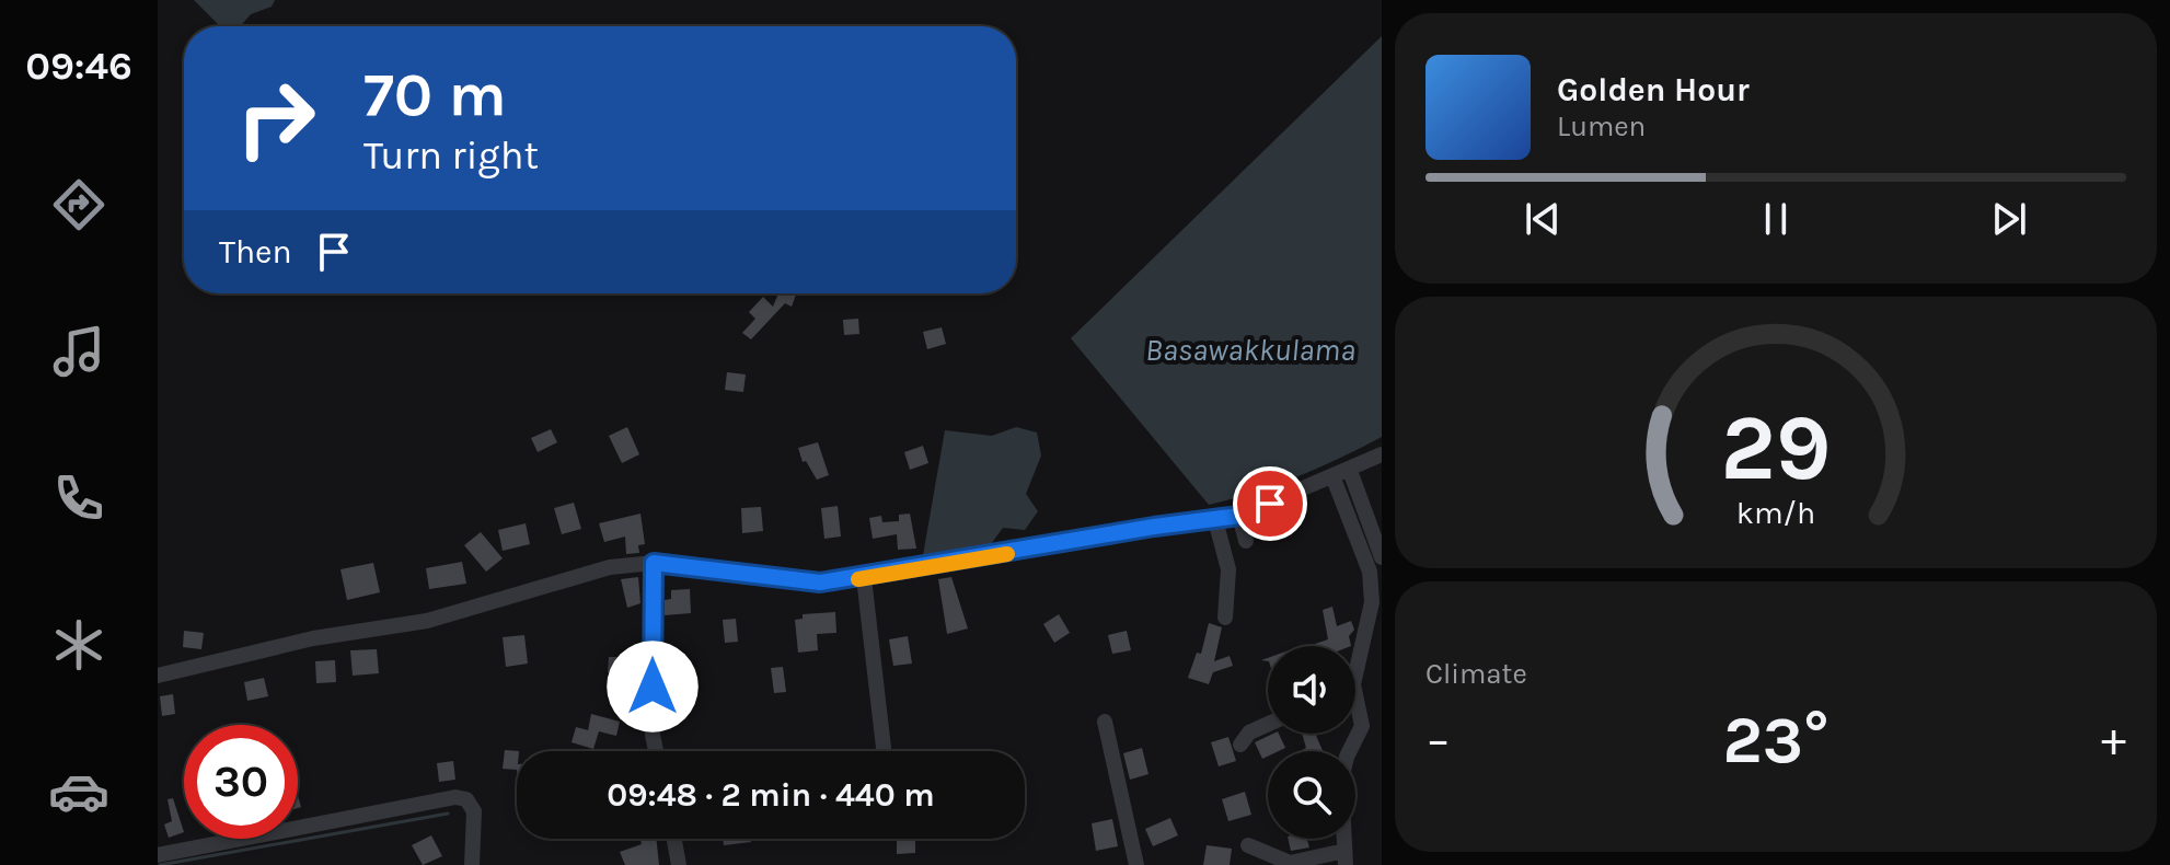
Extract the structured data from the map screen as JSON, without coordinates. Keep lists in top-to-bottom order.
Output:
{
  "water": ["Basawakkulama"],
  "page": {
    "tabs": "09:46",
    "turn": ["70 m", "Turn right"],
    "song": ["Golden Hour", "Lumen"],
    "then": "Then",
    "tile": "Climate",
    "heat": ["−", "23°", "+"],
    "limit": "30",
    "trip": "09:48 · 2 min · 440 m",
    "gauge": ["29", "km/h"]
  }
}
